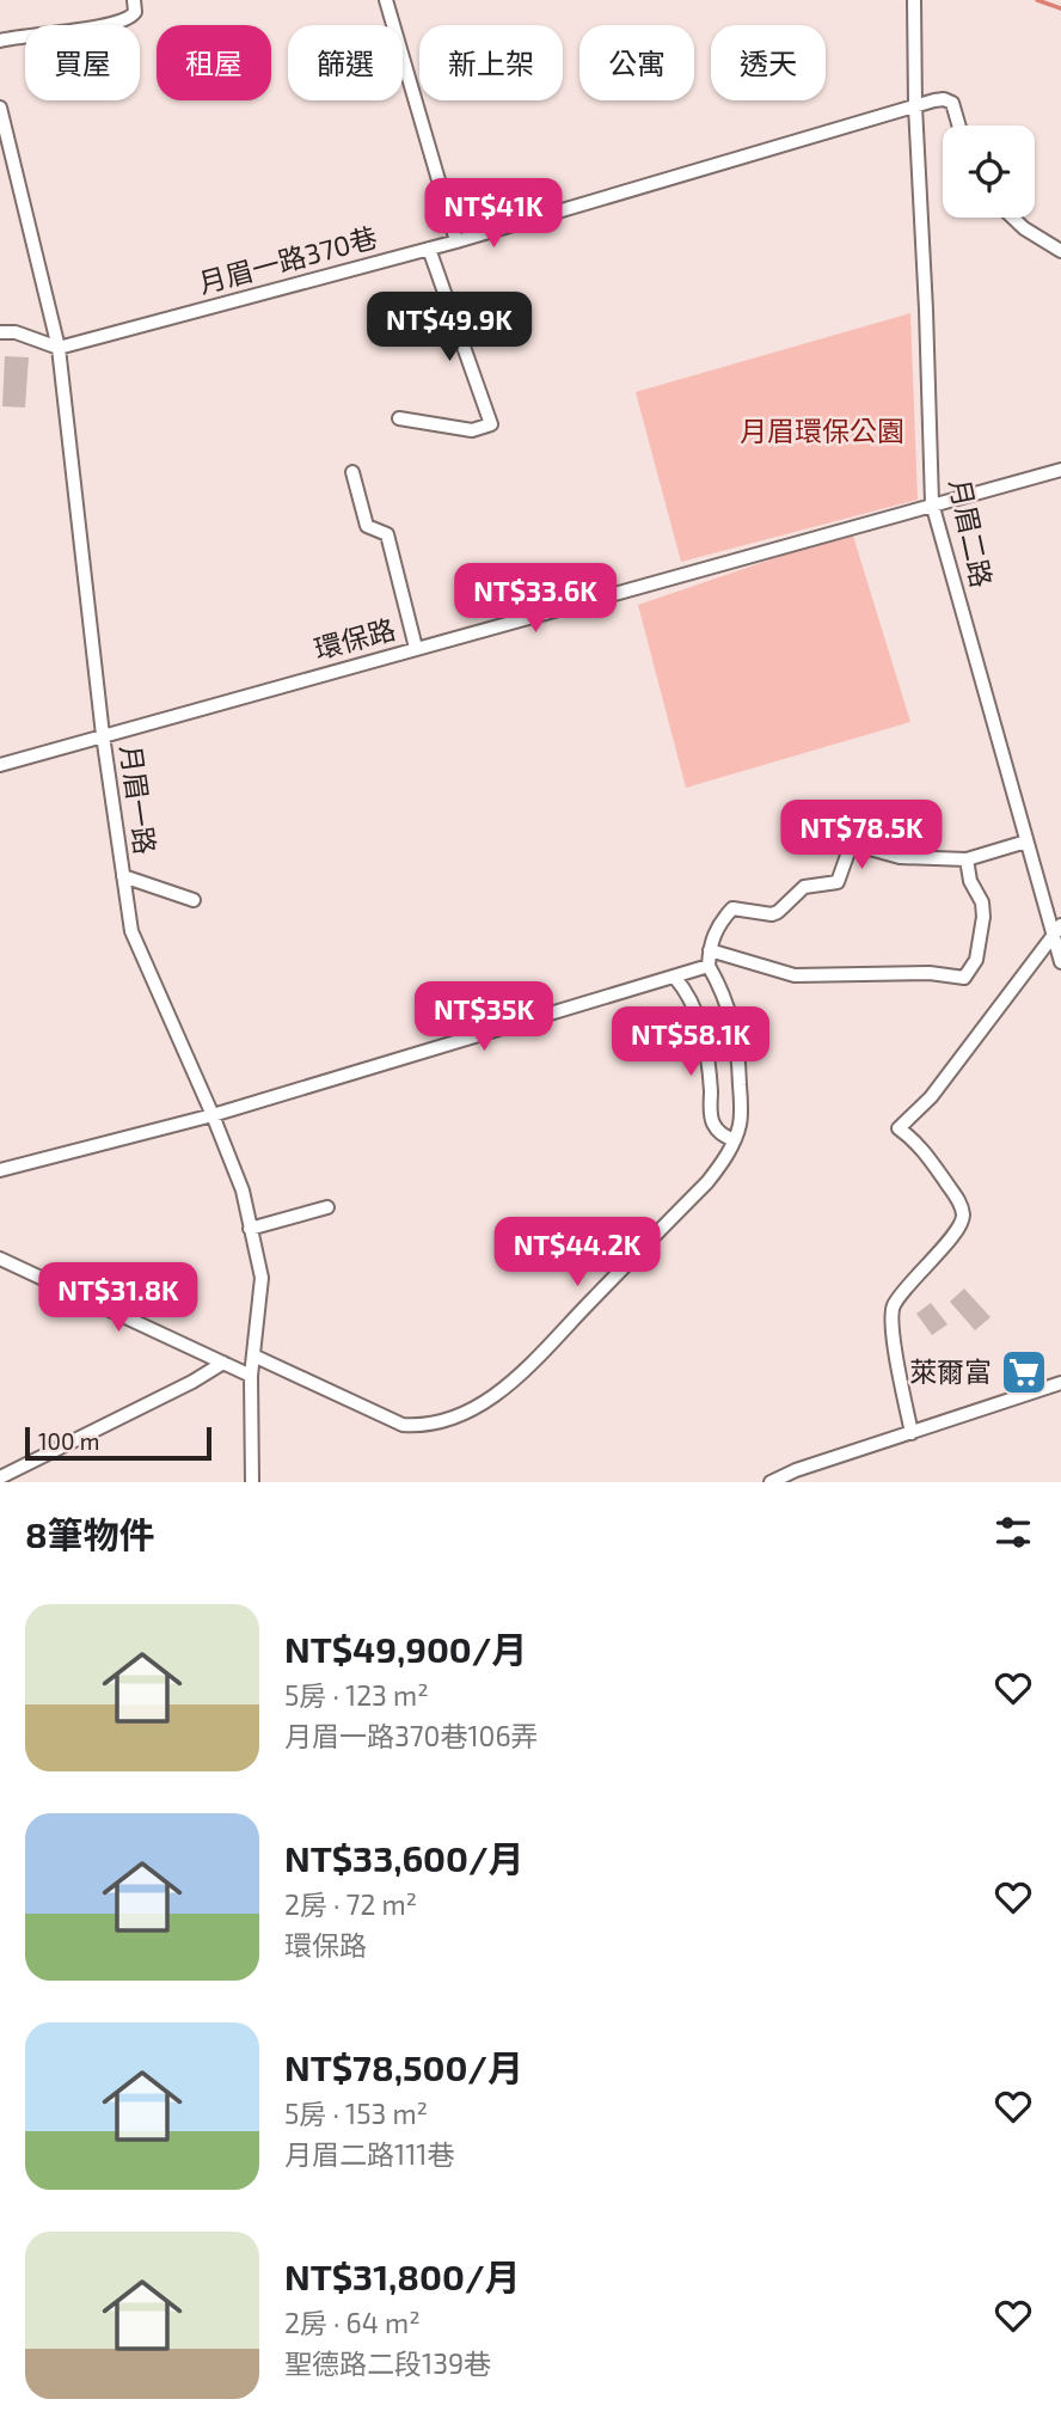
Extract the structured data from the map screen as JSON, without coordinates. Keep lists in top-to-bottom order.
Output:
{
  "streets": {
    "street": [
      "月眉一路370巷",
      "月眉二路",
      "環保路",
      "月眉一路"
    ]
  },
  "crossings": [
    ["月眉一路370巷", "月眉二路"],
    ["月眉一路370巷", "月眉一路"],
    ["月眉二路", "環保路"],
    ["環保路", "月眉一路"]
  ],
  "parks": ["月眉環保公園"],
  "places": {
    "supermarket": ["萊爾富"]
  },
  "scale_bar": "100 m",
  "page": {
    "chip": [
      "買屋",
      "租屋",
      "篩選",
      "新上架",
      "公寓",
      "透天"
    ],
    "price": [
      "NT$41K",
      "NT$49.9K",
      "NT$33.6K",
      "NT$78.5K",
      "NT$35K",
      "NT$58.1K",
      "NT$44.2K",
      "NT$31.8K"
    ],
    "scale": "100 m",
    "heading": "8筆物件",
    "list": [
      {
        "name": "NT$49,900/月",
        "note": "5房 · 123 m² · 月眉一路370巷106弄"
      },
      {
        "name": "NT$33,600/月",
        "note": "2房 · 72 m² · 環保路"
      },
      {
        "name": "NT$78,500/月",
        "note": "5房 · 153 m² · 月眉二路111巷"
      },
      {
        "name": "NT$31,800/月",
        "note": "2房 · 64 m² · 聖德路二段139巷"
      }
    ]
  }
}
